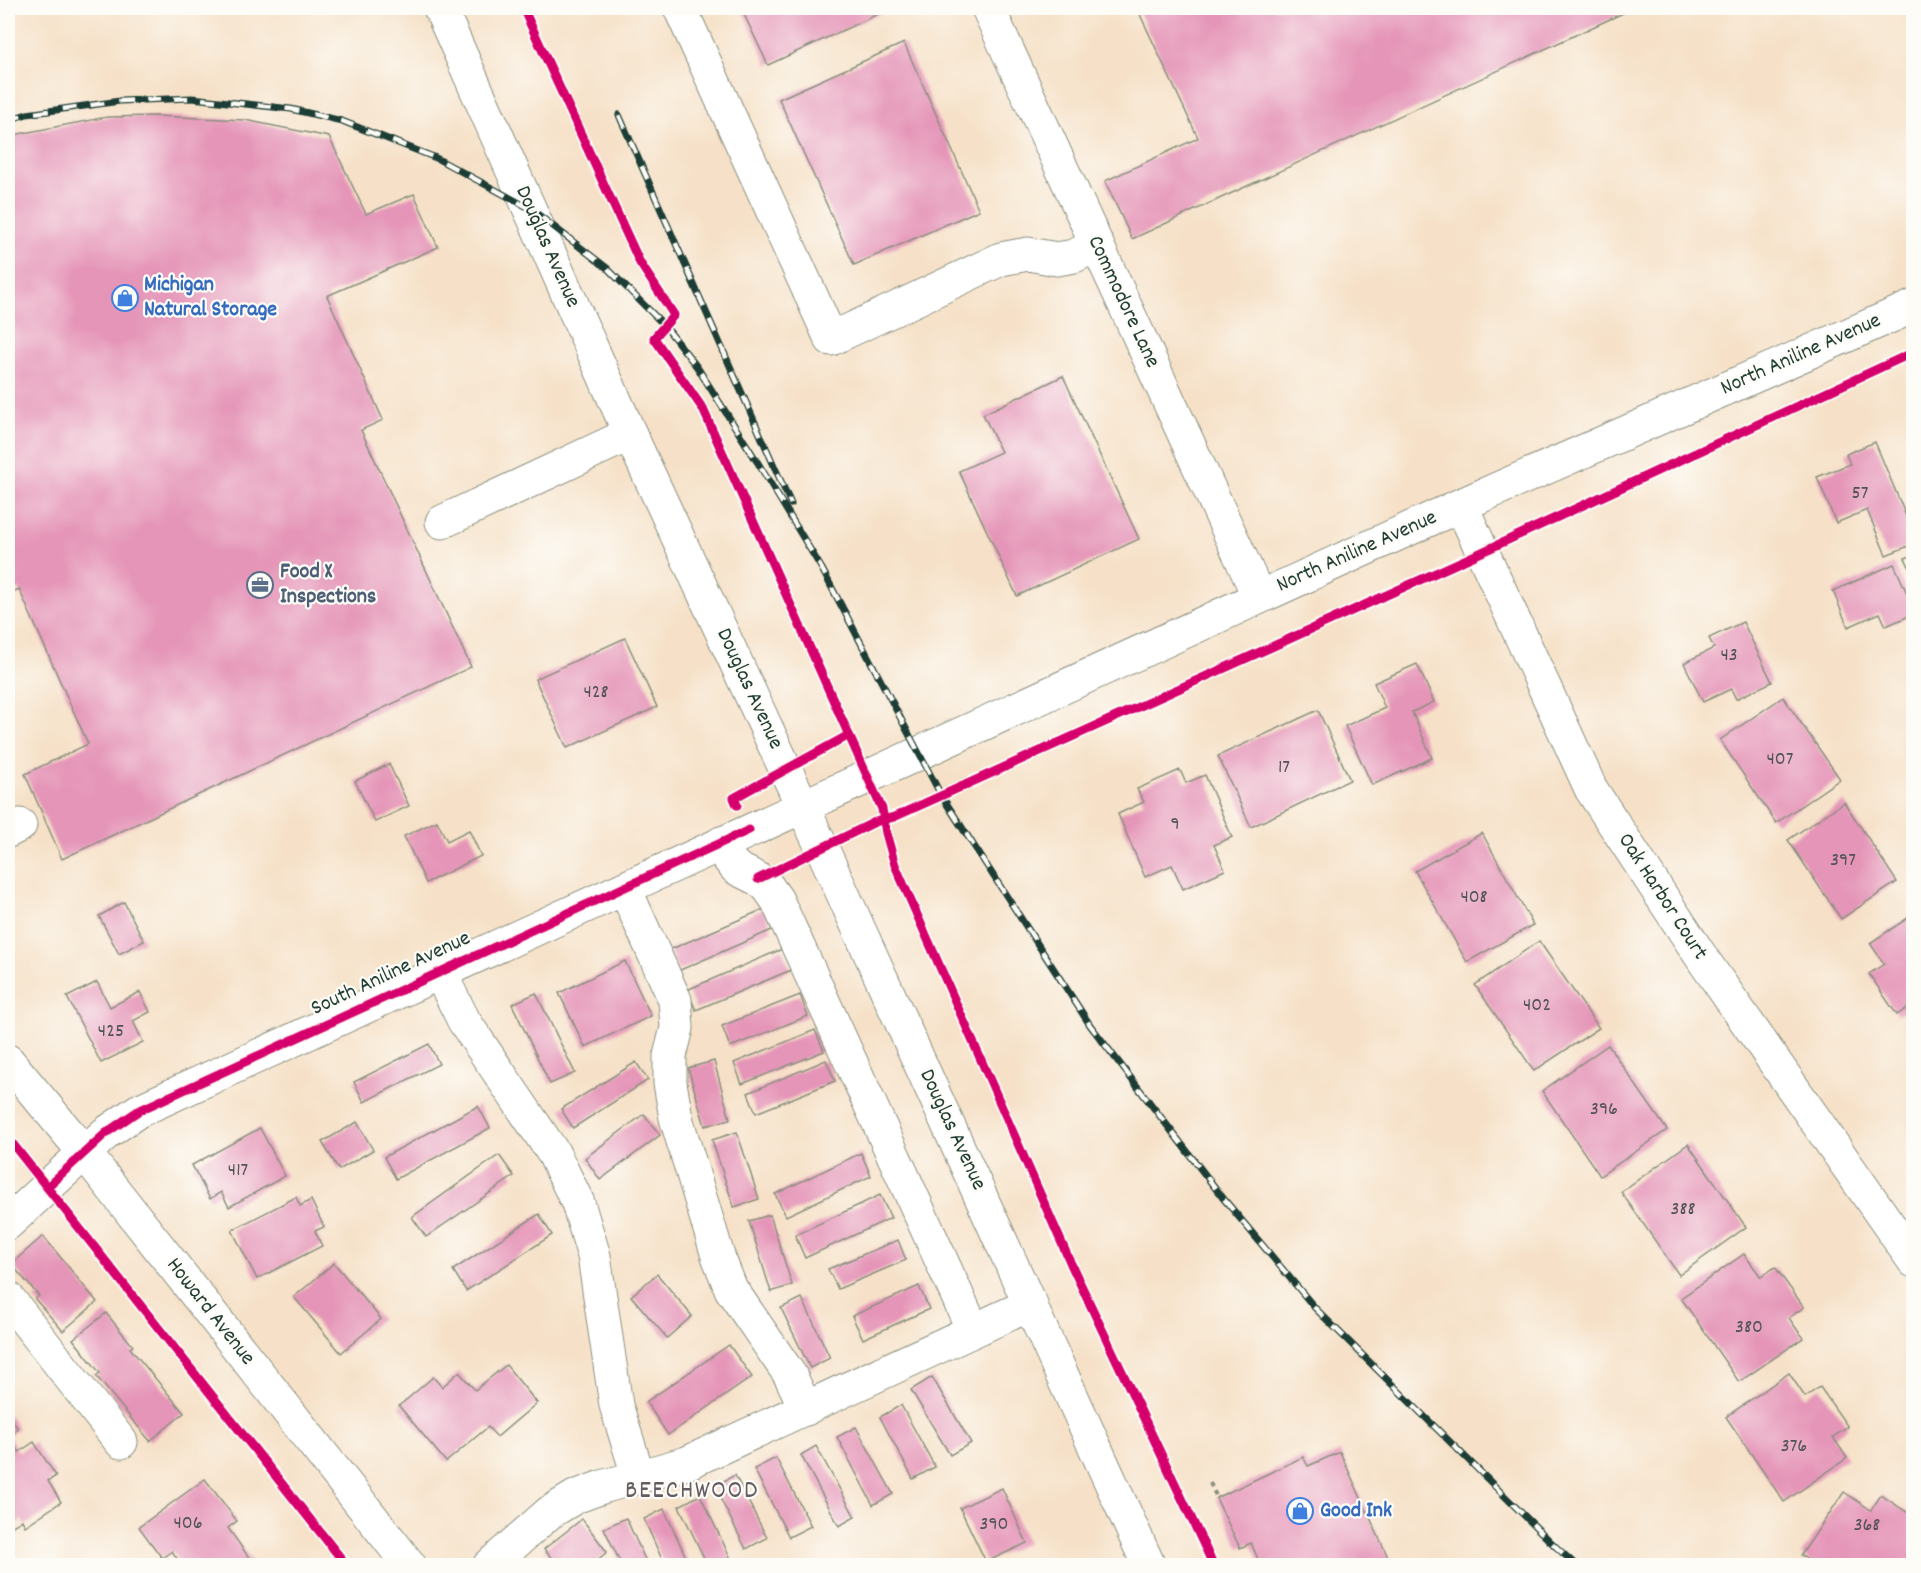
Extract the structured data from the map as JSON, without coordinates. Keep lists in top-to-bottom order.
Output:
{
  "streets": {
    "street": [
      "Douglas Avenue",
      "Commodore Lane",
      "North Aniline Avenue",
      "Oak Harbor Court",
      "South Aniline Avenue",
      "Howard Avenue"
    ]
  },
  "crossings": [
    ["Douglas Avenue", "North Aniline Avenue"],
    ["Douglas Avenue", "South Aniline Avenue"],
    ["Commodore Lane", "North Aniline Avenue"],
    ["North Aniline Avenue", "Oak Harbor Court"],
    ["North Aniline Avenue", "South Aniline Avenue"],
    ["South Aniline Avenue", "Howard Avenue"]
  ],
  "districts": ["BEECHWOOD"],
  "places": {
    "shop": ["Michigan Natural Storage", "Good Ink"],
    "office": ["Food X Inspections"]
  },
  "house_numbers": [
    "57",
    "43",
    "428",
    "407",
    "17",
    "9",
    "397",
    "408",
    "402",
    "425",
    "396",
    "417",
    "388",
    "380",
    "376",
    "406",
    "390",
    "368"
  ]
}
